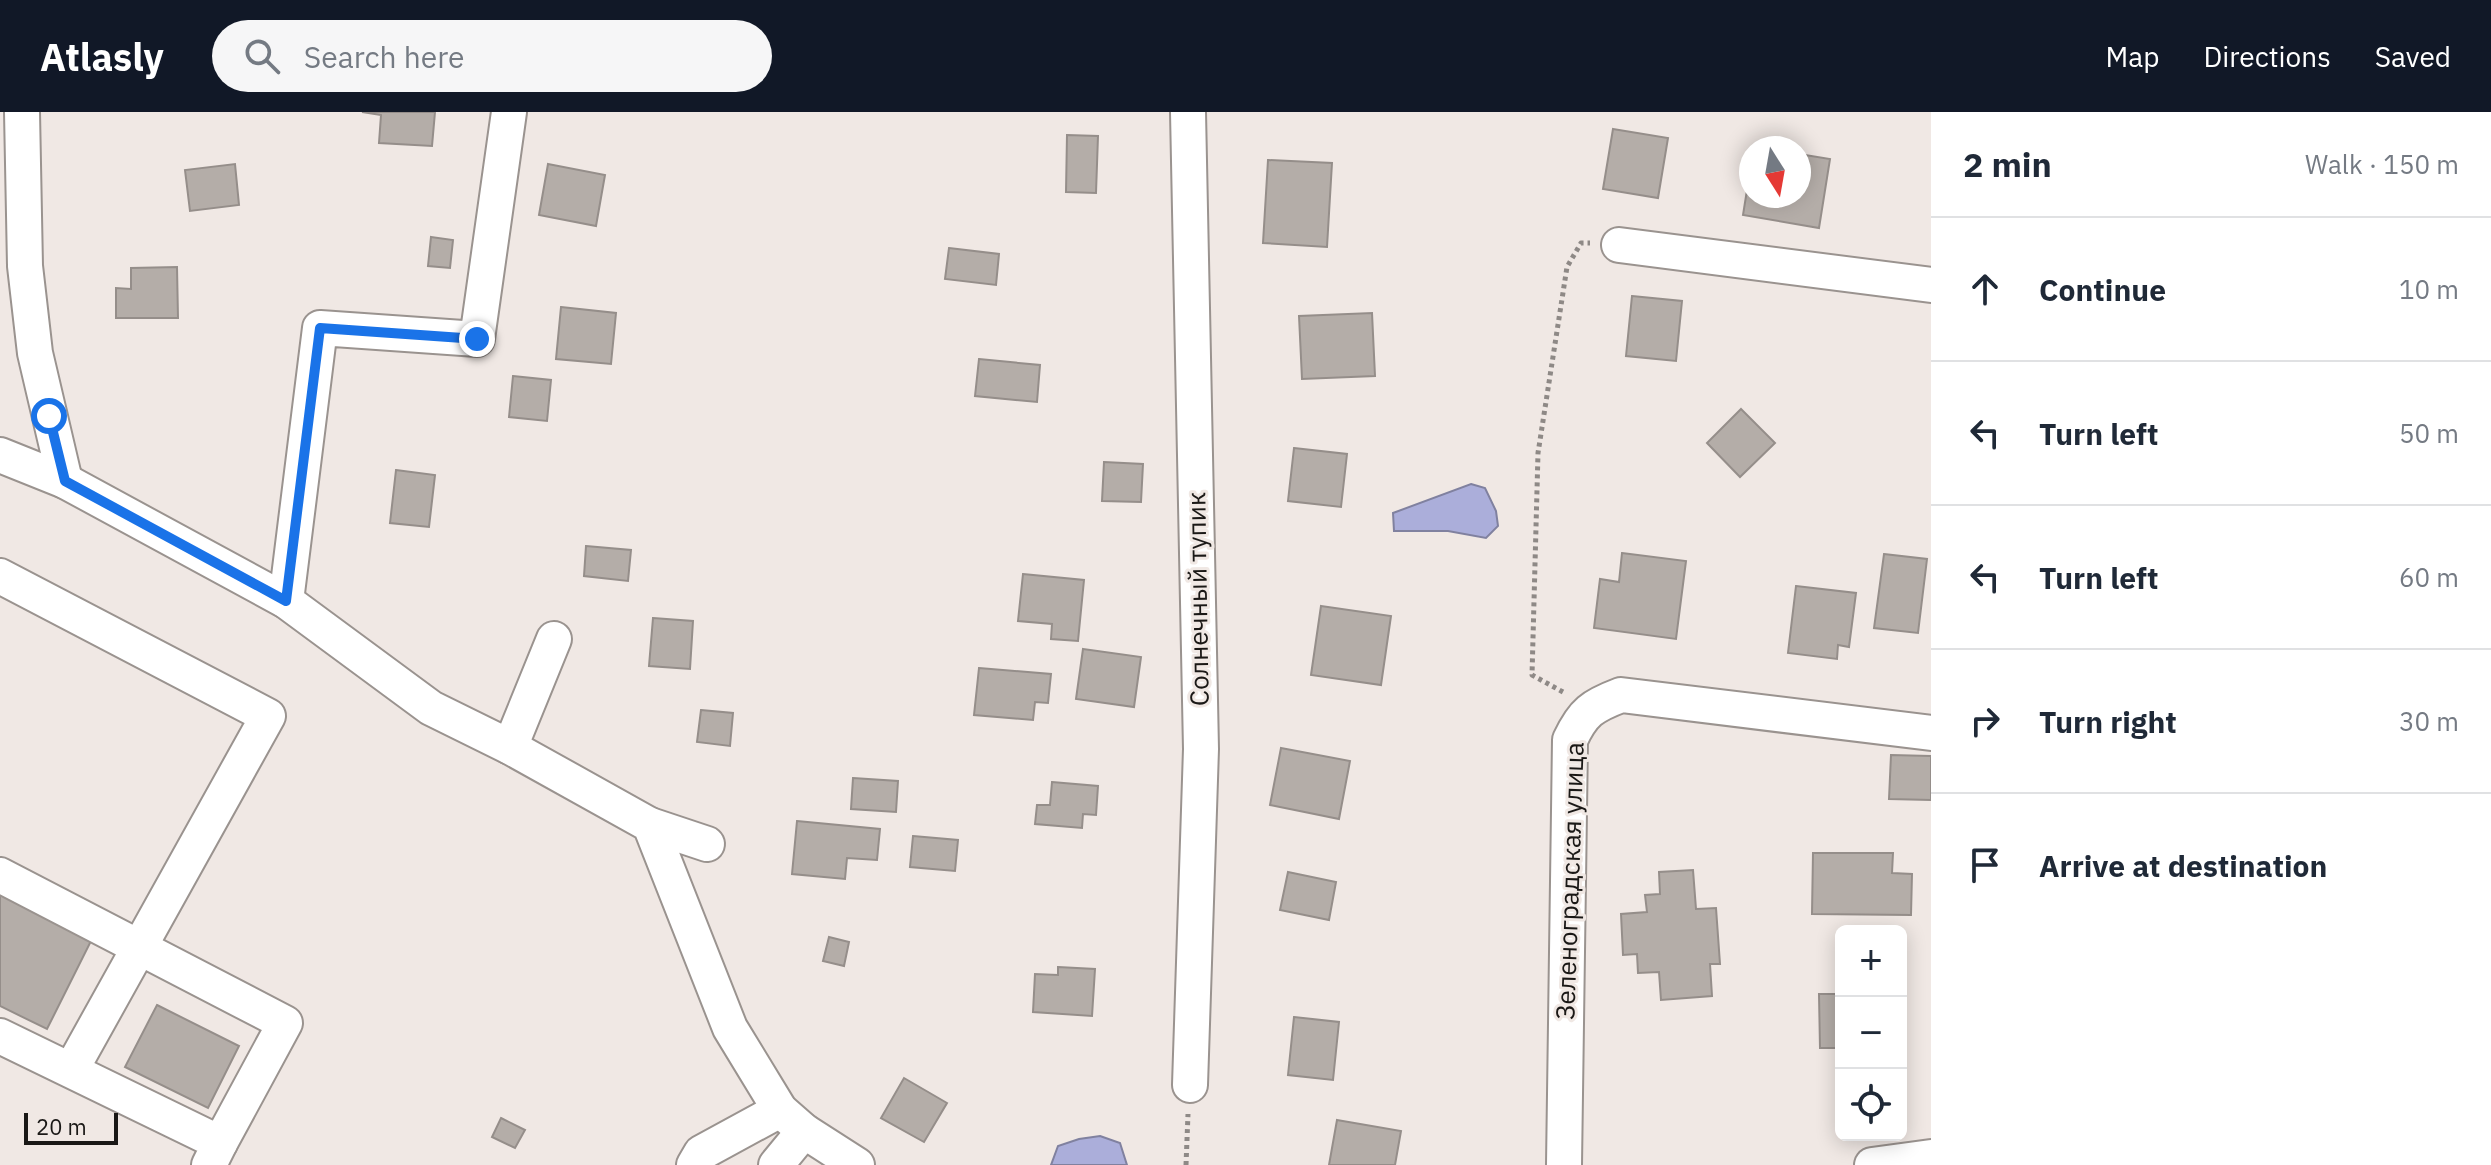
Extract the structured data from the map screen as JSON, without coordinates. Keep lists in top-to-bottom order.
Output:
{
  "streets": {
    "street": ["Солнечный тупик", "Зеленоградская улица"]
  },
  "scale_bar": "20 m",
  "north": "bottom",
  "page": {
    "header": "Atlasly",
    "search": "Search here",
    "nav": ["Map", "Directions", "Saved"],
    "heading": ["2 min", "Walk · 150 m"],
    "list": [
      ["Continue", "10 m"],
      ["Turn left", "50 m"],
      ["Turn left", "60 m"],
      ["Turn right", "30 m"],
      "Arrive at destination"
    ],
    "map_buttons": ["+", "−"],
    "scale": "20 m"
  }
}
